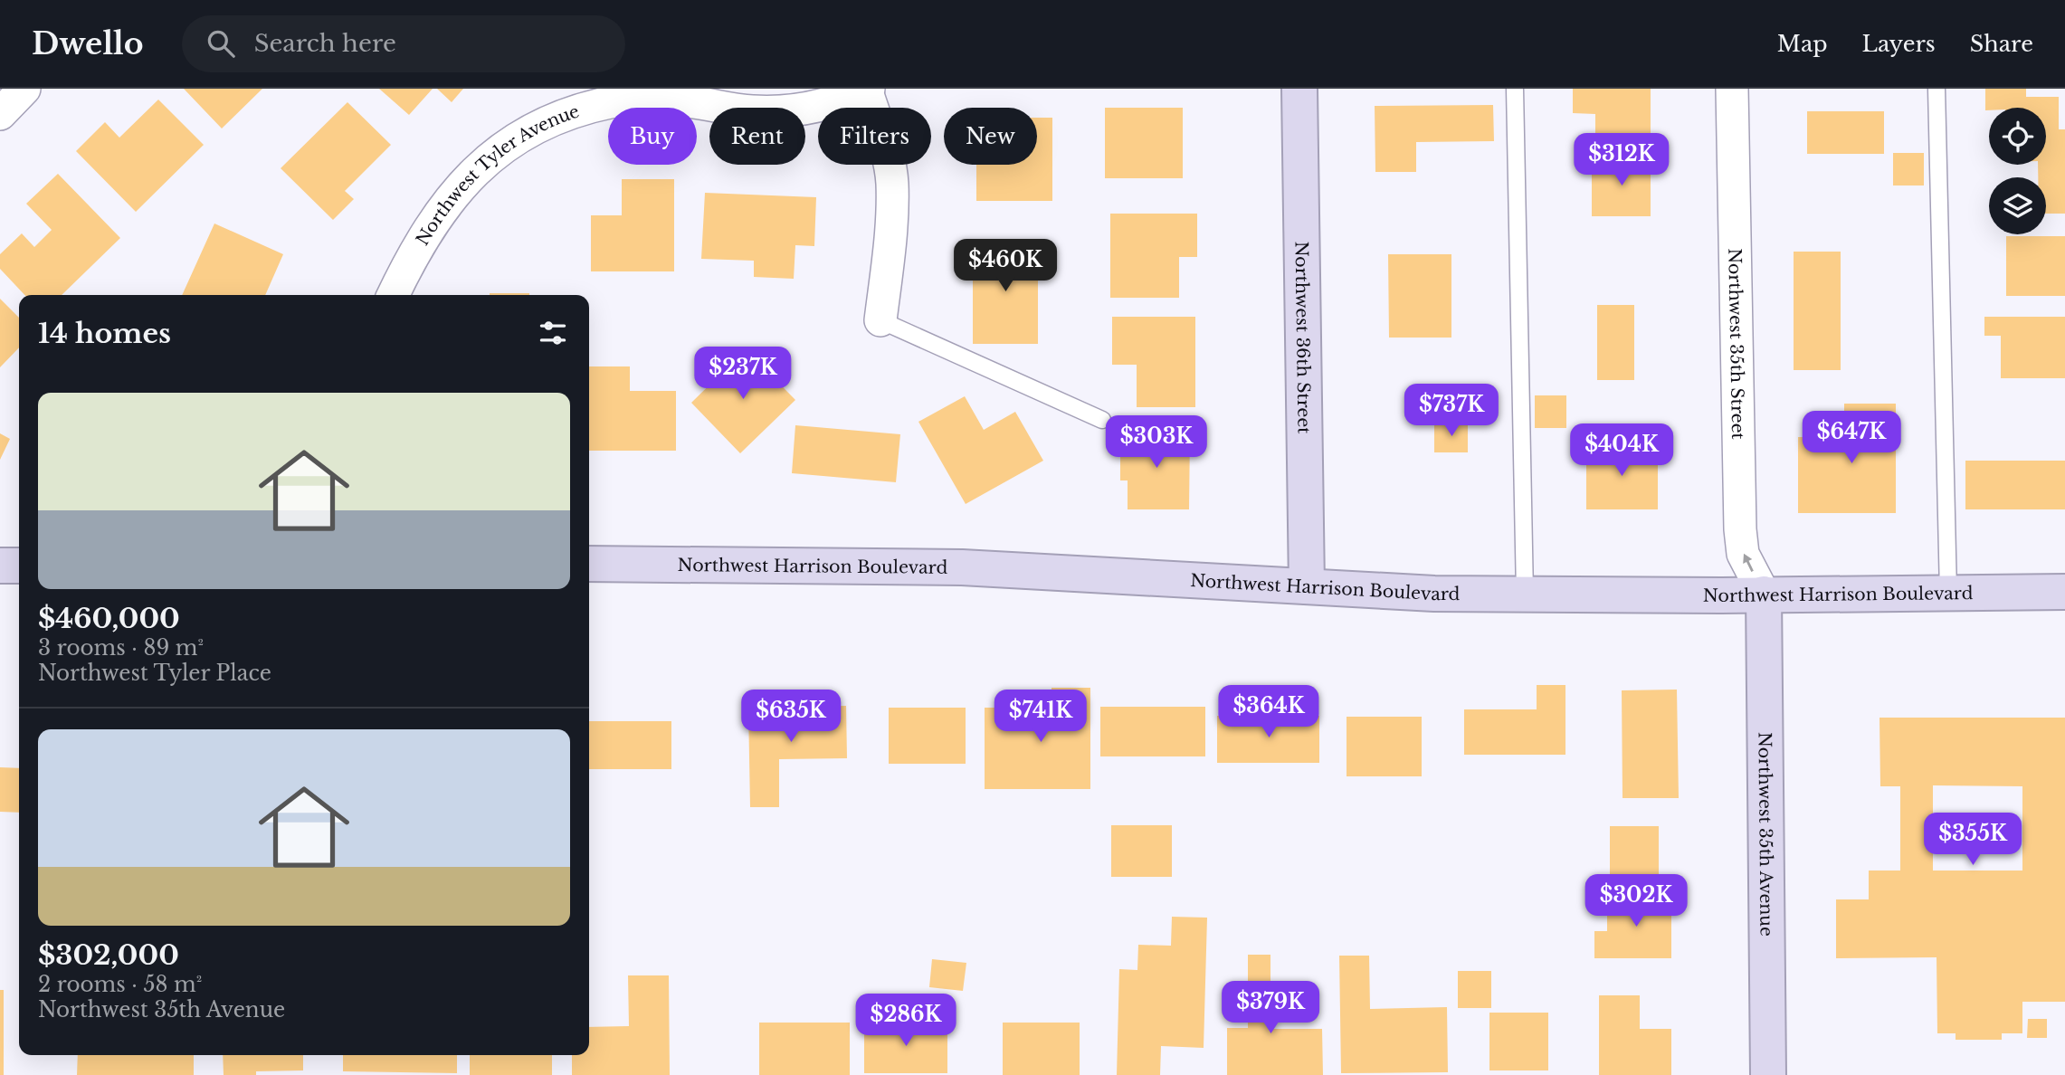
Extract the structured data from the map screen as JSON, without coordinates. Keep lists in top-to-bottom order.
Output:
{
  "streets": {
    "main road": ["Northwest 36th Street", "Northwest Harrison Boulevard", "Northwest 35th Avenue"],
    "street": ["Northwest Tyler Avenue", "Northwest 35th Street"]
  },
  "crossings": [
    ["Northwest 36th Street", "Northwest Harrison Boulevard"],
    ["Northwest 35th Street", "Northwest Harrison Boulevard"],
    ["Northwest 35th Street", "Northwest 35th Avenue"],
    ["Northwest Harrison Boulevard", "Northwest 35th Avenue"]
  ],
  "one_way": ["Northwest 35th Street"],
  "page": {
    "header": "Dwello",
    "search": "Search here",
    "nav": ["Map", "Layers", "Share"],
    "chip": [
      "Buy",
      "Rent",
      "Filters",
      "New"
    ],
    "price": [
      "$312K",
      "$460K",
      "$237K",
      "$737K",
      "$647K",
      "$303K",
      "$404K",
      "$364K",
      "$635K",
      "$741K",
      "$355K",
      "$302K",
      "$379K",
      "$286K"
    ],
    "heading": "14 homes",
    "list": [
      {
        "name": "$460,000",
        "note": "3 rooms · 89 m² · Northwest Tyler Place"
      },
      {
        "name": "$302,000",
        "note": "2 rooms · 58 m² · Northwest 35th Avenue"
      }
    ]
  }
}
